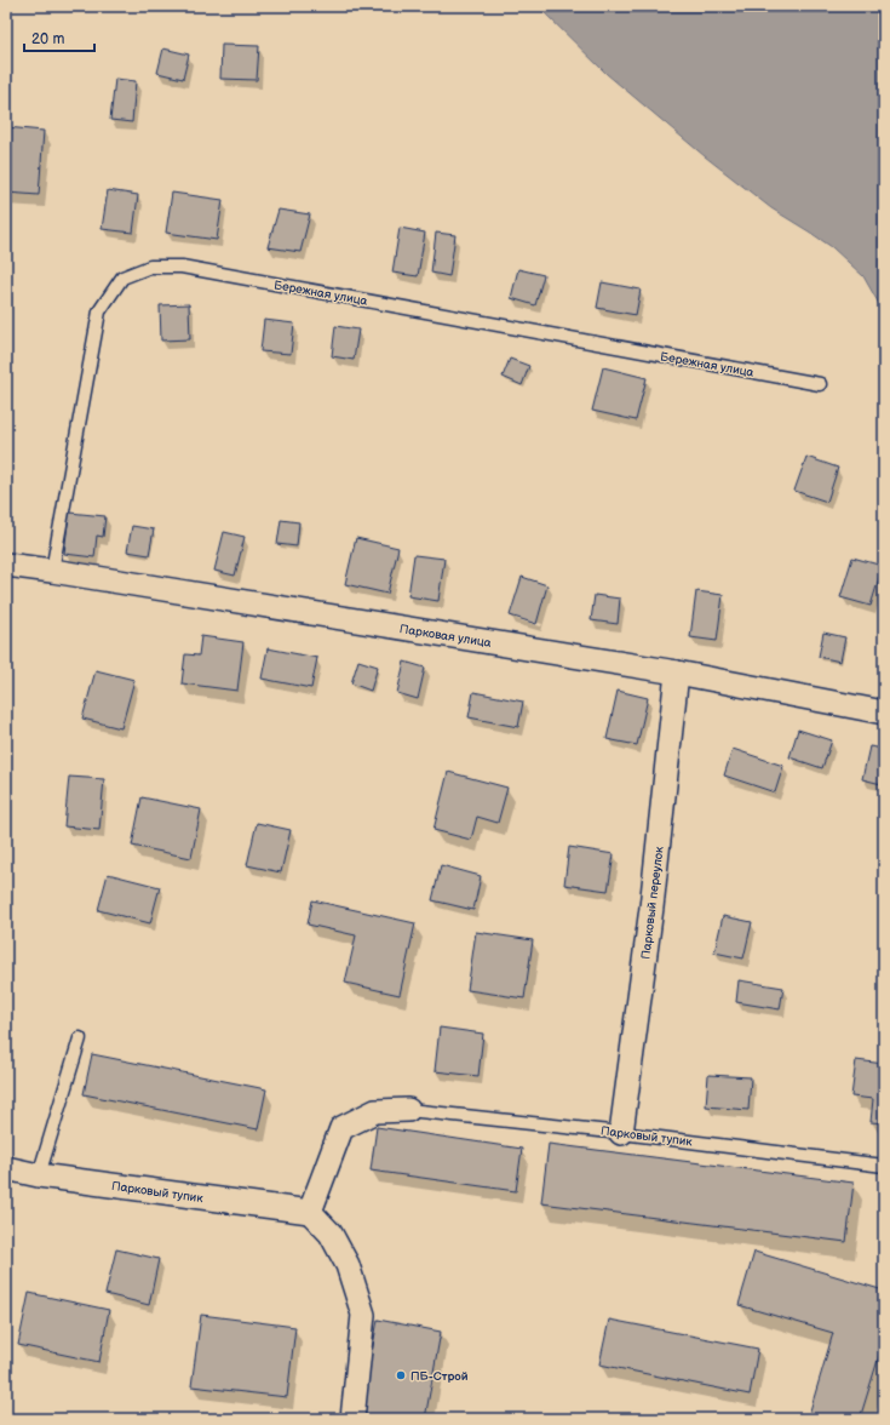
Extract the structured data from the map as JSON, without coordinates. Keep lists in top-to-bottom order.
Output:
{
  "streets": {
    "street": ["Парковая улица", "Парковый переулок", "Парковый тупик"],
    "lane": ["Бережная улица"]
  },
  "crossings": [
    ["Бережная улица", "Парковая улица"],
    ["Парковая улица", "Парковый переулок"],
    ["Парковый переулок", "Парковый тупик"]
  ],
  "places": ["ПБ-Строй"],
  "scale_bar": "20 m"
}
